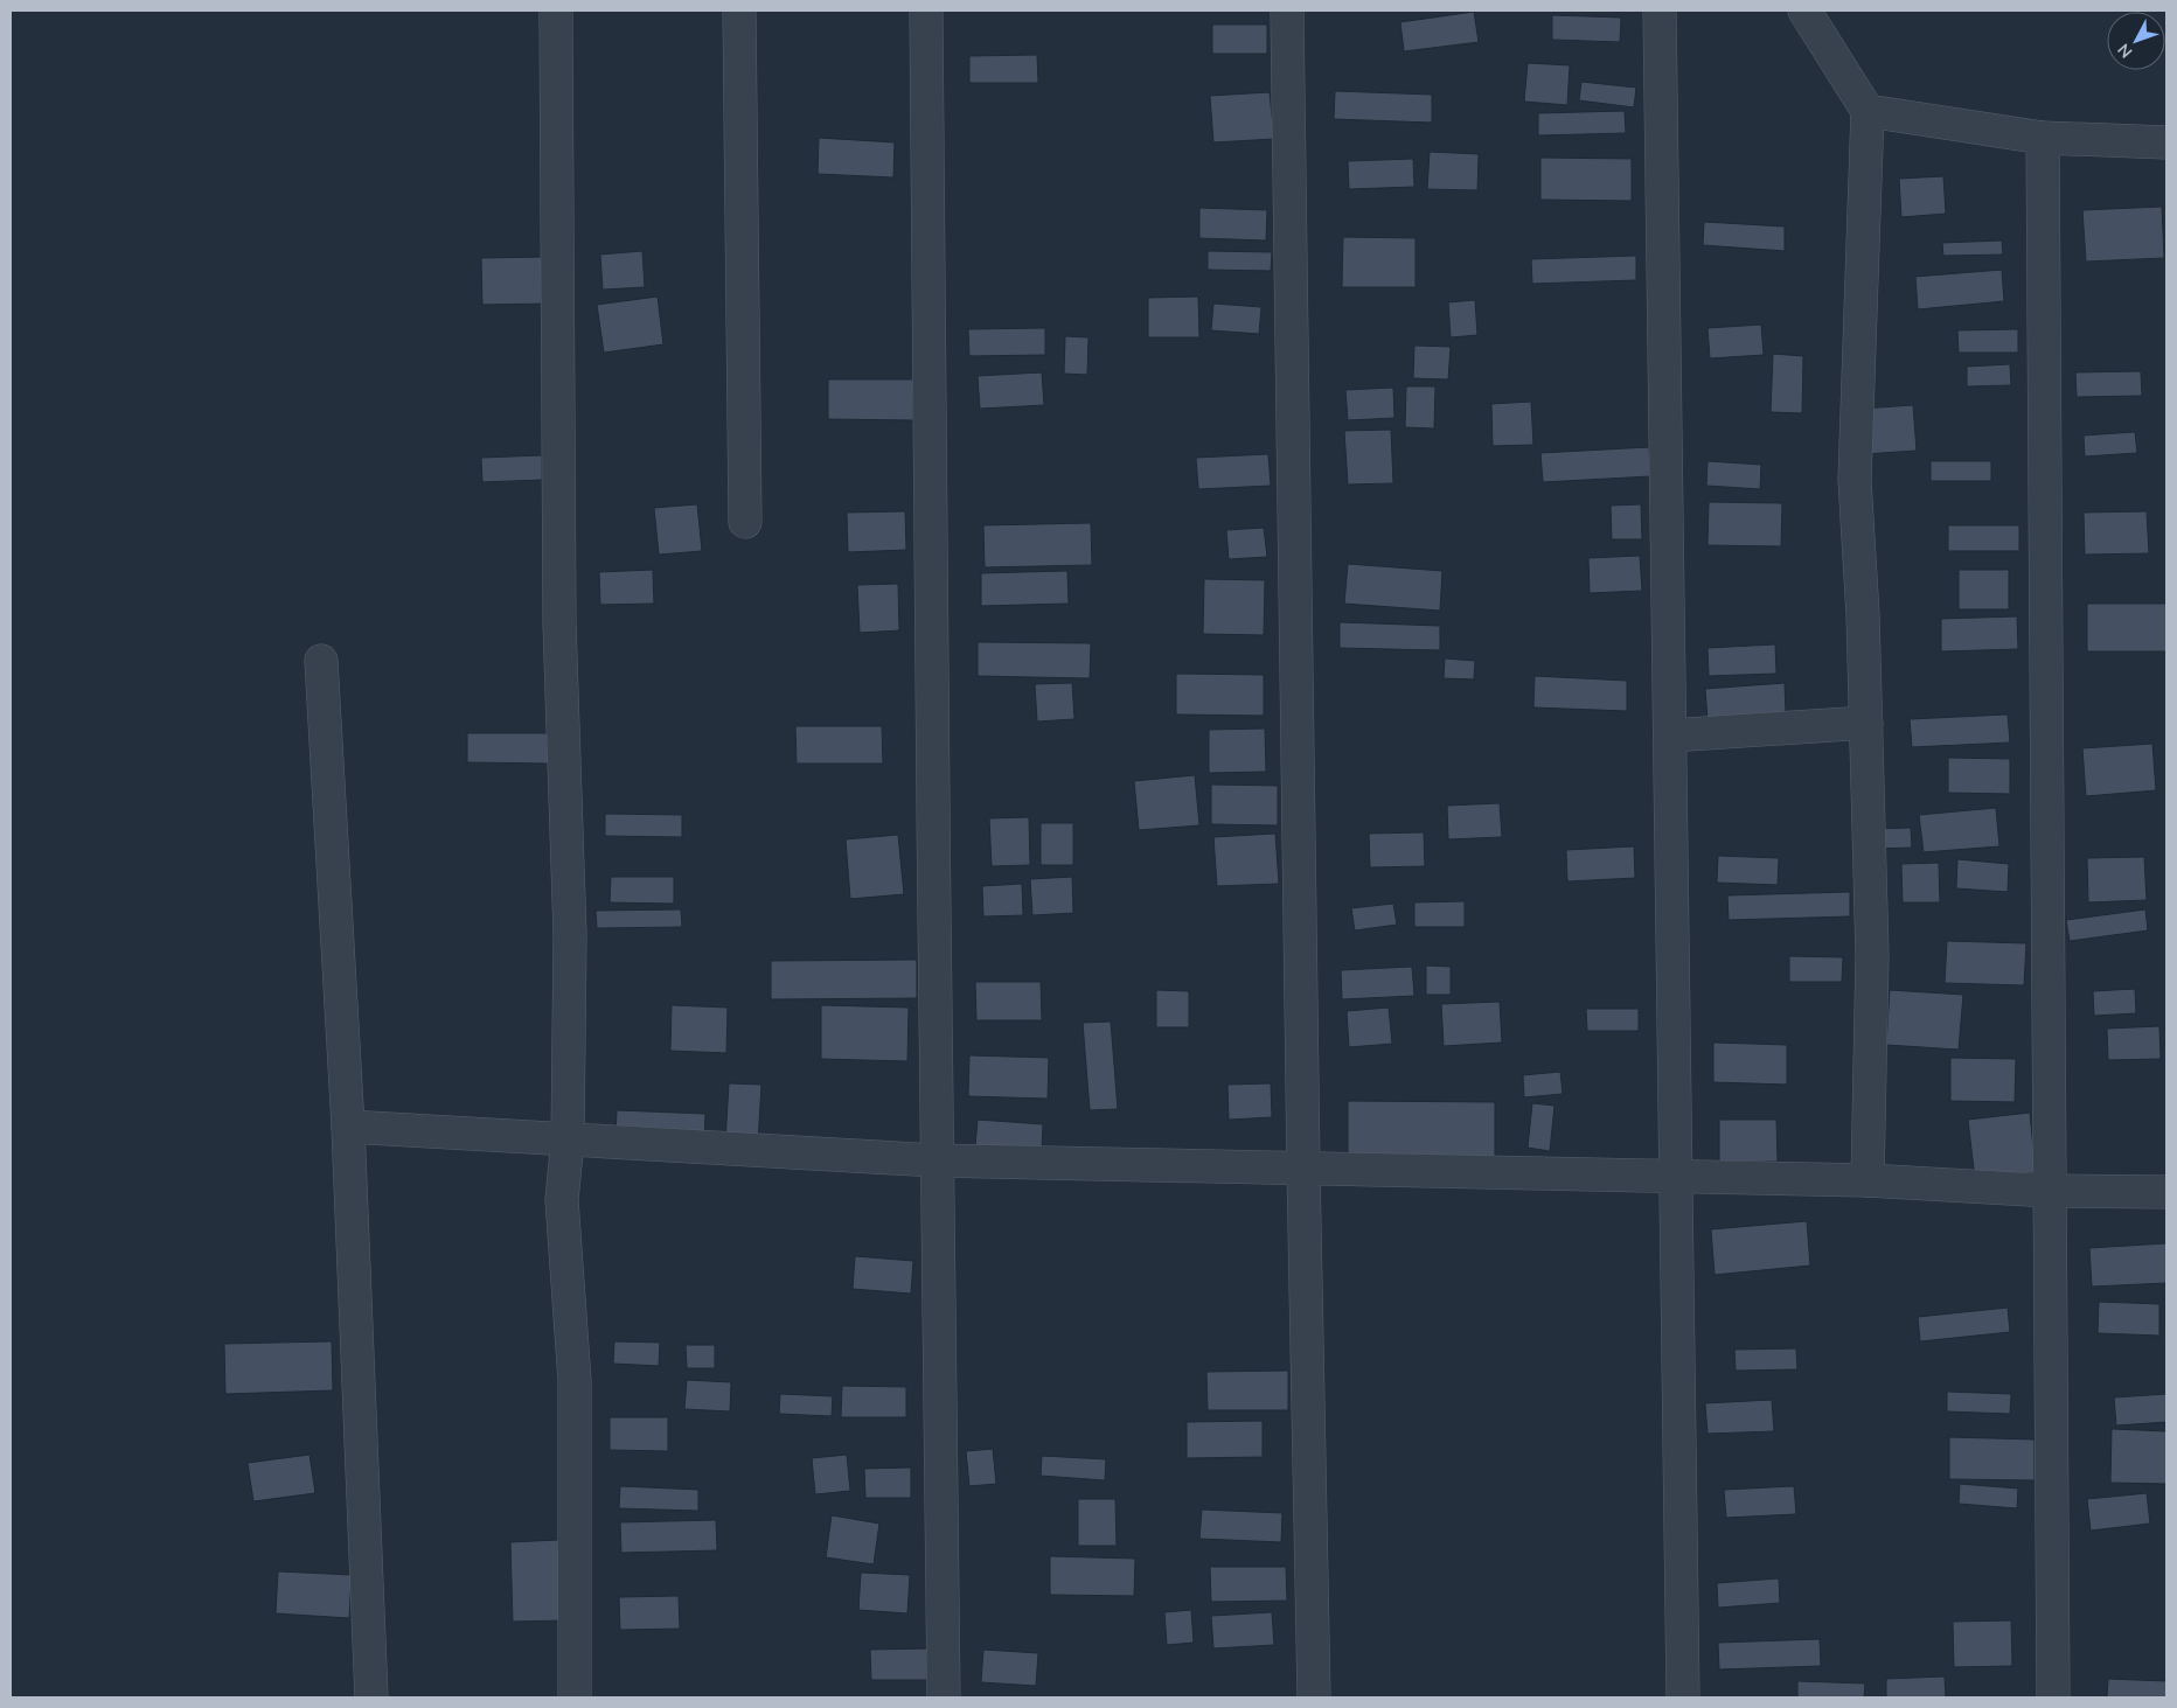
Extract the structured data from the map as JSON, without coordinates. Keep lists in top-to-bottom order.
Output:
{
  "north": "bottom left"
}
